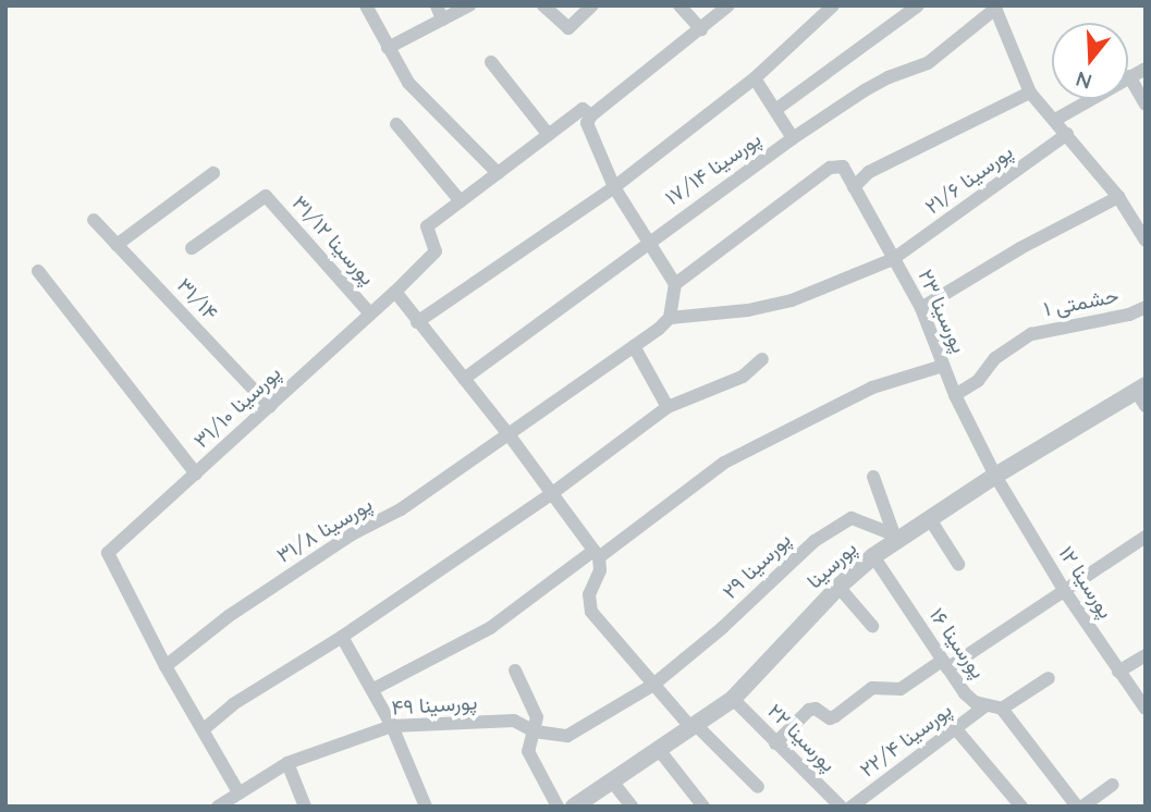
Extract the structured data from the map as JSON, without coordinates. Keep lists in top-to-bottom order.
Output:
{
  "streets": {
    "street": [
      "پورسینا ۱۷/۱۴",
      "پورسینا ۲۱/۶",
      "پورسینا ۳۱/۱۲",
      "۳۱/۱۴",
      "حشمتی ۱",
      "پورسینا ۲۳",
      "پورسینا ۳۱/۱۰",
      "پورسینا ۳۱/۸",
      "پورسینا",
      "پورسینا ۲۹",
      "پورسینا ۱۲",
      "پورسینا ۱۶",
      "پورسینا ۴۹",
      "پورسینا ۲۲",
      "پورسینا ۲۲/۴"
    ]
  },
  "crossings": [
    ["پورسینا ۲۱/۶", "پورسینا ۲۳"],
    ["پورسینا ۲۱/۶", "پورسینا ۳۱/۸"],
    ["پورسینا ۳۱/۱۲", "پورسینا ۳۱/۱۰"],
    ["۳۱/۱۴", "پورسینا ۳۱/۱۰"],
    ["حشمتی ۱", "پورسینا ۲۳"],
    ["پورسینا ۲۳", "پورسینا"],
    ["پورسینا ۲۳", "پورسینا ۱۲"],
    ["پورسینا ۳۱/۱۰", "پورسینا ۳۱/۸"],
    ["پورسینا", "پورسینا ۲۹"],
    ["پورسینا", "پورسینا ۱۲"],
    ["پورسینا", "پورسینا ۱۶"],
    ["پورسینا", "پورسینا ۲۲"],
    ["پورسینا ۲۹", "پورسینا ۴۹"],
    ["پورسینا ۱۶", "پورسینا ۲۲/۴"]
  ],
  "north": "bottom"
}
